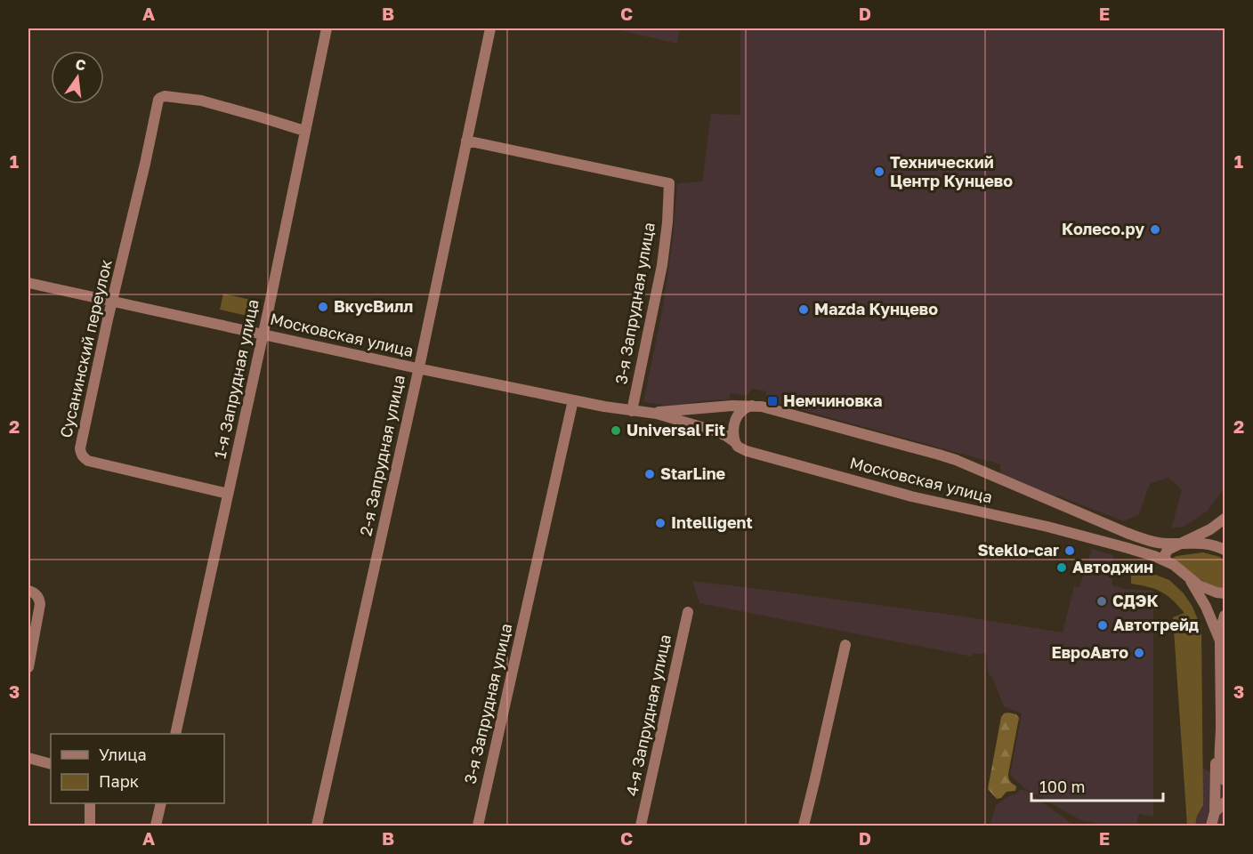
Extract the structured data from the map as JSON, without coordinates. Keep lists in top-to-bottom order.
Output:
{
  "streets": {
    "street": [
      "3-я Запрудная улица",
      "Московская улица",
      "Сусанинский переулок",
      "1-я Запрудная улица",
      "2-я Запрудная улица",
      "4-я Запрудная улица"
    ]
  },
  "crossings": [
    ["3-я Запрудная улица", "Московская улица"],
    ["3-я Запрудная улица", "2-я Запрудная улица"],
    ["Московская улица", "Сусанинский переулок"],
    ["Московская улица", "1-я Запрудная улица"],
    ["Московская улица", "2-я Запрудная улица"],
    ["Сусанинский переулок", "1-я Запрудная улица"]
  ],
  "places": {
    "other": [
      "Технический Центр Кунцево",
      "Колесо.ру",
      "ВкусВилл",
      "Mazda Кунцево",
      "Universal Fit",
      "StarLine",
      "Intelligent",
      "Steklo-car",
      "Автоджин",
      "СДЭК",
      "Автотрейд",
      "ЕвроАвто"
    ],
    "transit": ["Немчиновка"]
  },
  "legend": ["Улица", "Парк"],
  "scale_bar": "100 m",
  "north": "top",
  "grid": {
    "columns": [
      "A",
      "B",
      "C",
      "D",
      "E"
    ],
    "rows": ["1", "2", "3"]
  }
}
